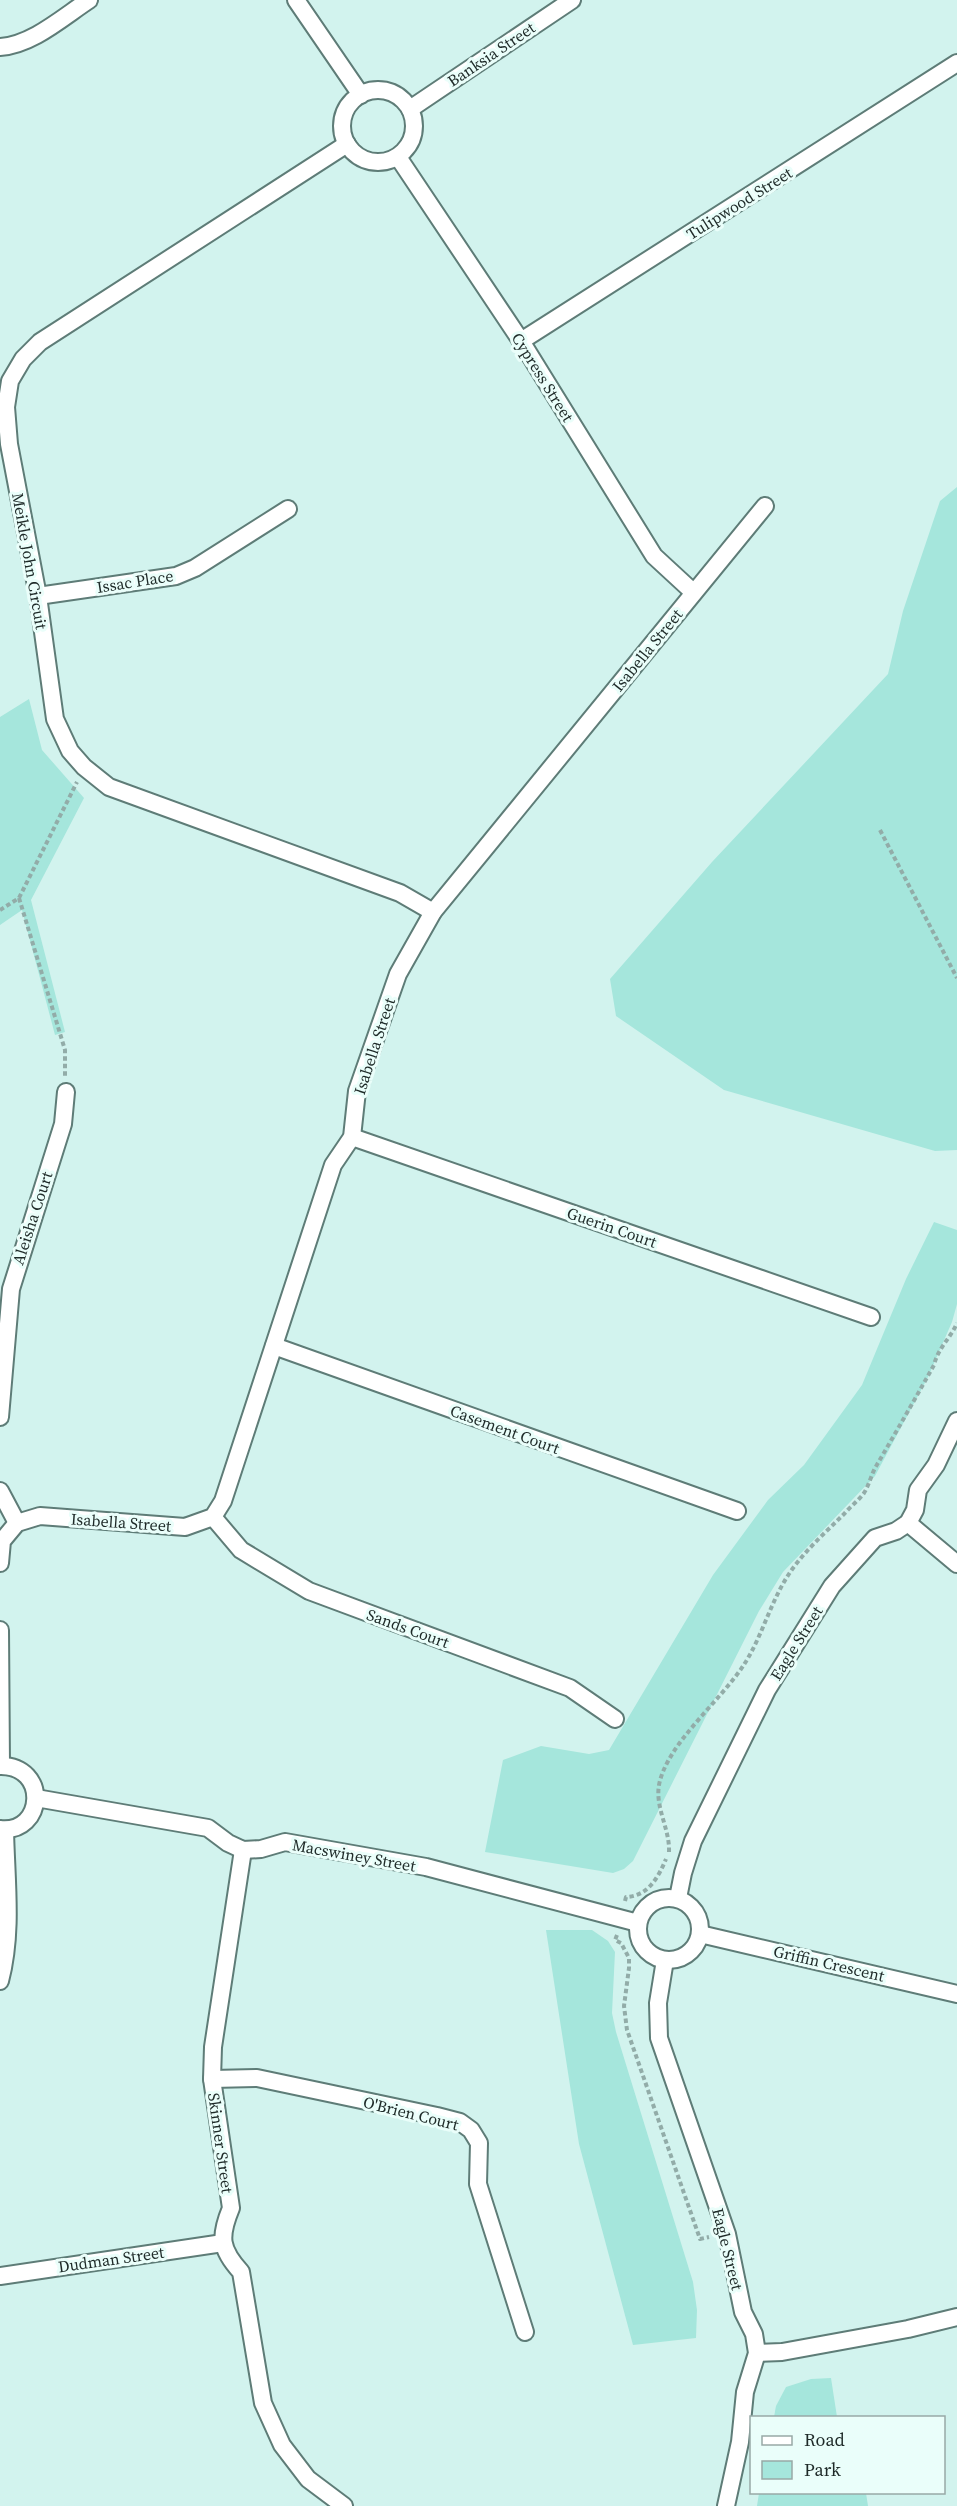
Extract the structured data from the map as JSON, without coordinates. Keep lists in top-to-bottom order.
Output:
{
  "streets": {
    "street": [
      "Banksia Street",
      "Tulipwood Street",
      "Cypress Street",
      "Meikle John Circuit",
      "Issac Place",
      "Isabella Street",
      "Aleisha Court",
      "Guerin Court",
      "Casement Court",
      "Sands Court",
      "Eagle Street",
      "Macswiney Street",
      "Griffin Crescent",
      "O'Brien Court",
      "Skinner Street",
      "Dudman Street"
    ]
  },
  "crossings": [
    ["Banksia Street", "Cypress Street"],
    ["Banksia Street", "Meikle John Circuit"],
    ["Tulipwood Street", "Cypress Street"],
    ["Cypress Street", "Meikle John Circuit"],
    ["Cypress Street", "Isabella Street"],
    ["Meikle John Circuit", "Issac Place"],
    ["Meikle John Circuit", "Isabella Street"],
    ["Isabella Street", "Guerin Court"],
    ["Isabella Street", "Casement Court"],
    ["Isabella Street", "Sands Court"],
    ["Eagle Street", "Macswiney Street"],
    ["Eagle Street", "Griffin Crescent"],
    ["Macswiney Street", "Griffin Crescent"],
    ["Macswiney Street", "Skinner Street"],
    ["O'Brien Court", "Skinner Street"],
    ["Skinner Street", "Dudman Street"]
  ],
  "legend": ["Road", "Park"]
}
